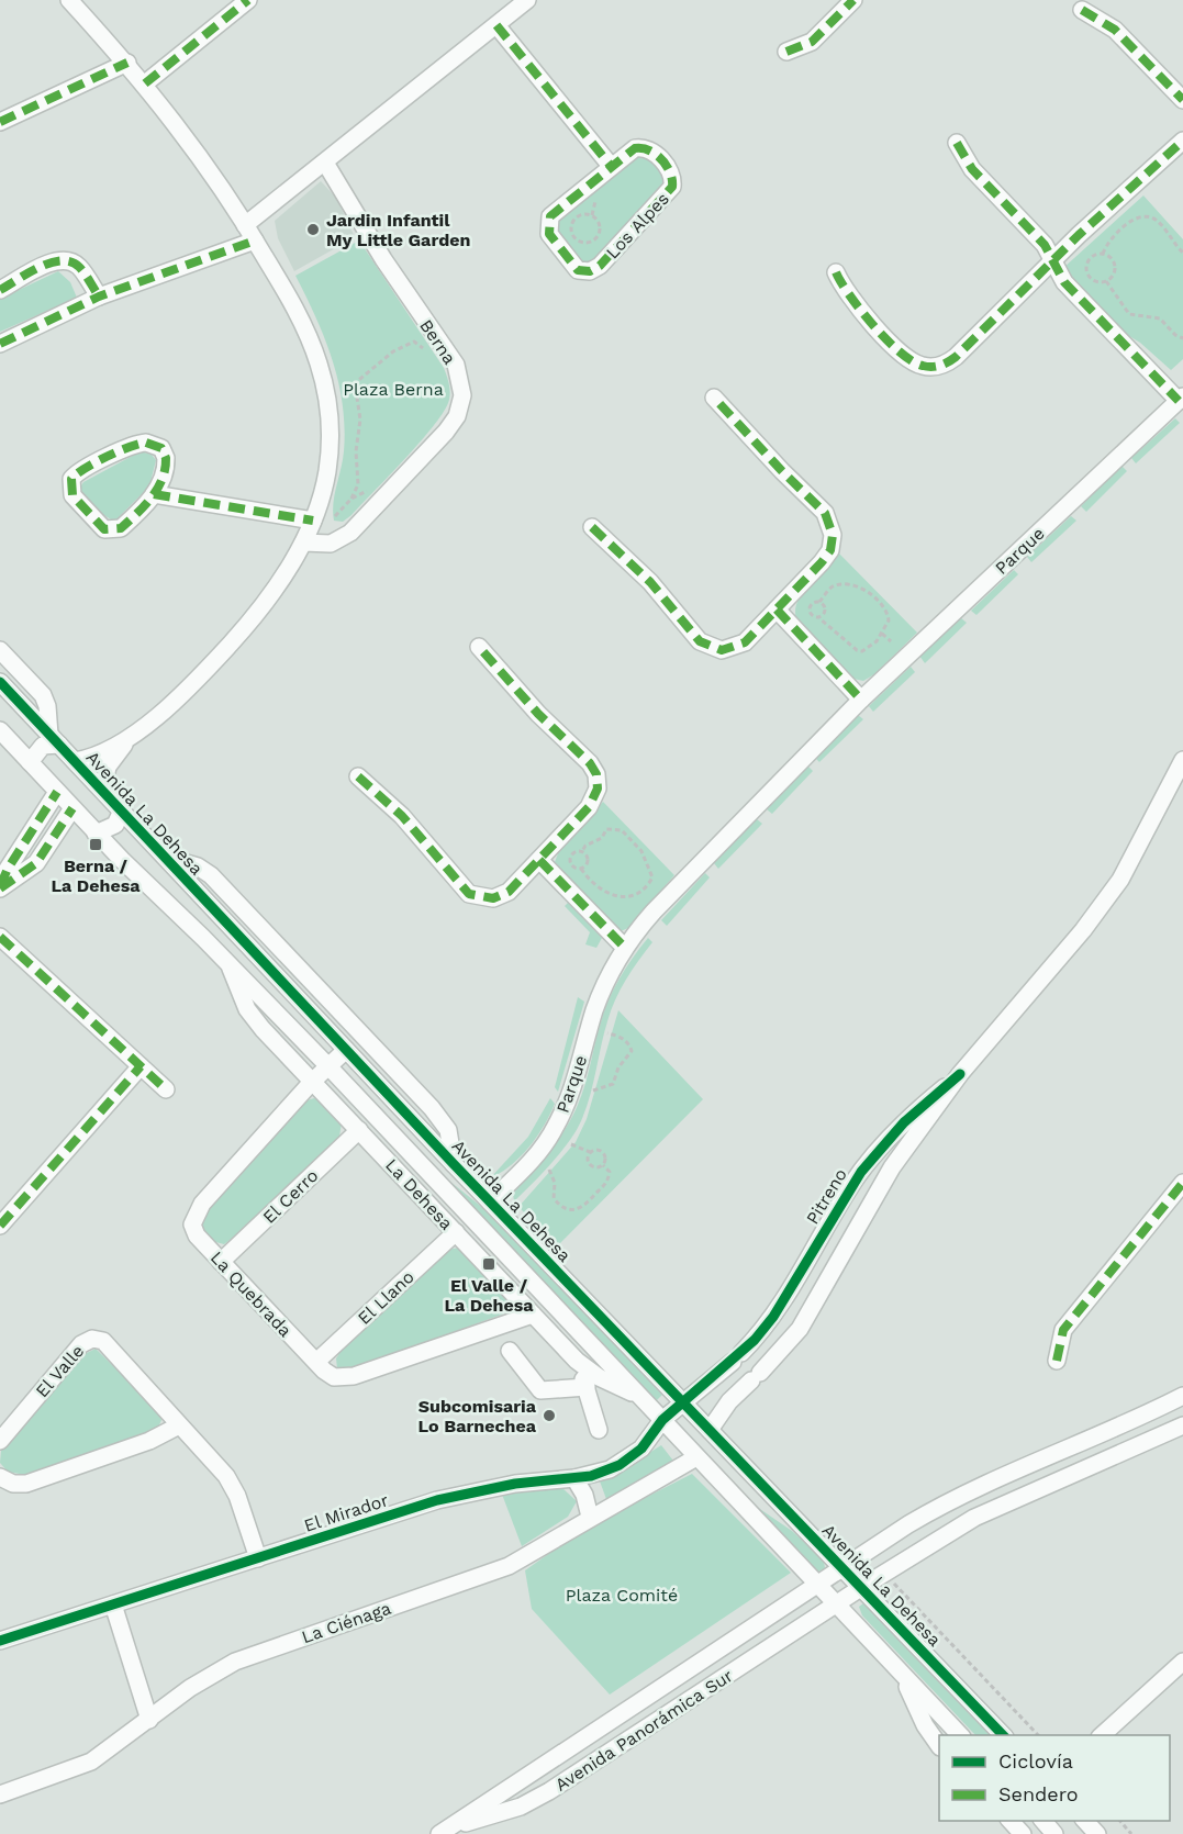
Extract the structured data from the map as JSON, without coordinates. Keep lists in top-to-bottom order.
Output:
{
  "streets": {
    "street": [
      "Los Alpes",
      "Berna",
      "Parque",
      "Avenida La Dehesa",
      "La Dehesa",
      "El Cerro",
      "Pitreno",
      "La Quebrada",
      "El Llano",
      "El Valle",
      "El Mirador",
      "La Ciénaga",
      "Avenida Panorámica Sur"
    ]
  },
  "crossings": [
    ["Parque", "Avenida La Dehesa"],
    ["Avenida La Dehesa", "Pitreno"],
    ["Avenida La Dehesa", "La Quebrada"],
    ["Avenida La Dehesa", "El Mirador"],
    ["Avenida La Dehesa", "Avenida Panorámica Sur"],
    ["La Dehesa", "El Cerro"],
    ["La Dehesa", "La Quebrada"],
    ["La Dehesa", "El Llano"],
    ["El Cerro", "La Quebrada"],
    ["Pitreno", "El Mirador"],
    ["La Quebrada", "El Llano"],
    ["El Valle", "El Mirador"]
  ],
  "parks": ["Plaza Berna", "Plaza Comité"],
  "places": {
    "other": ["Jardin Infantil My Little Garden", "Subcomisaria Lo Barnechea"],
    "transit": ["Berna / La Dehesa", "El Valle / La Dehesa"]
  },
  "legend": ["Ciclovía", "Sendero"]
}
